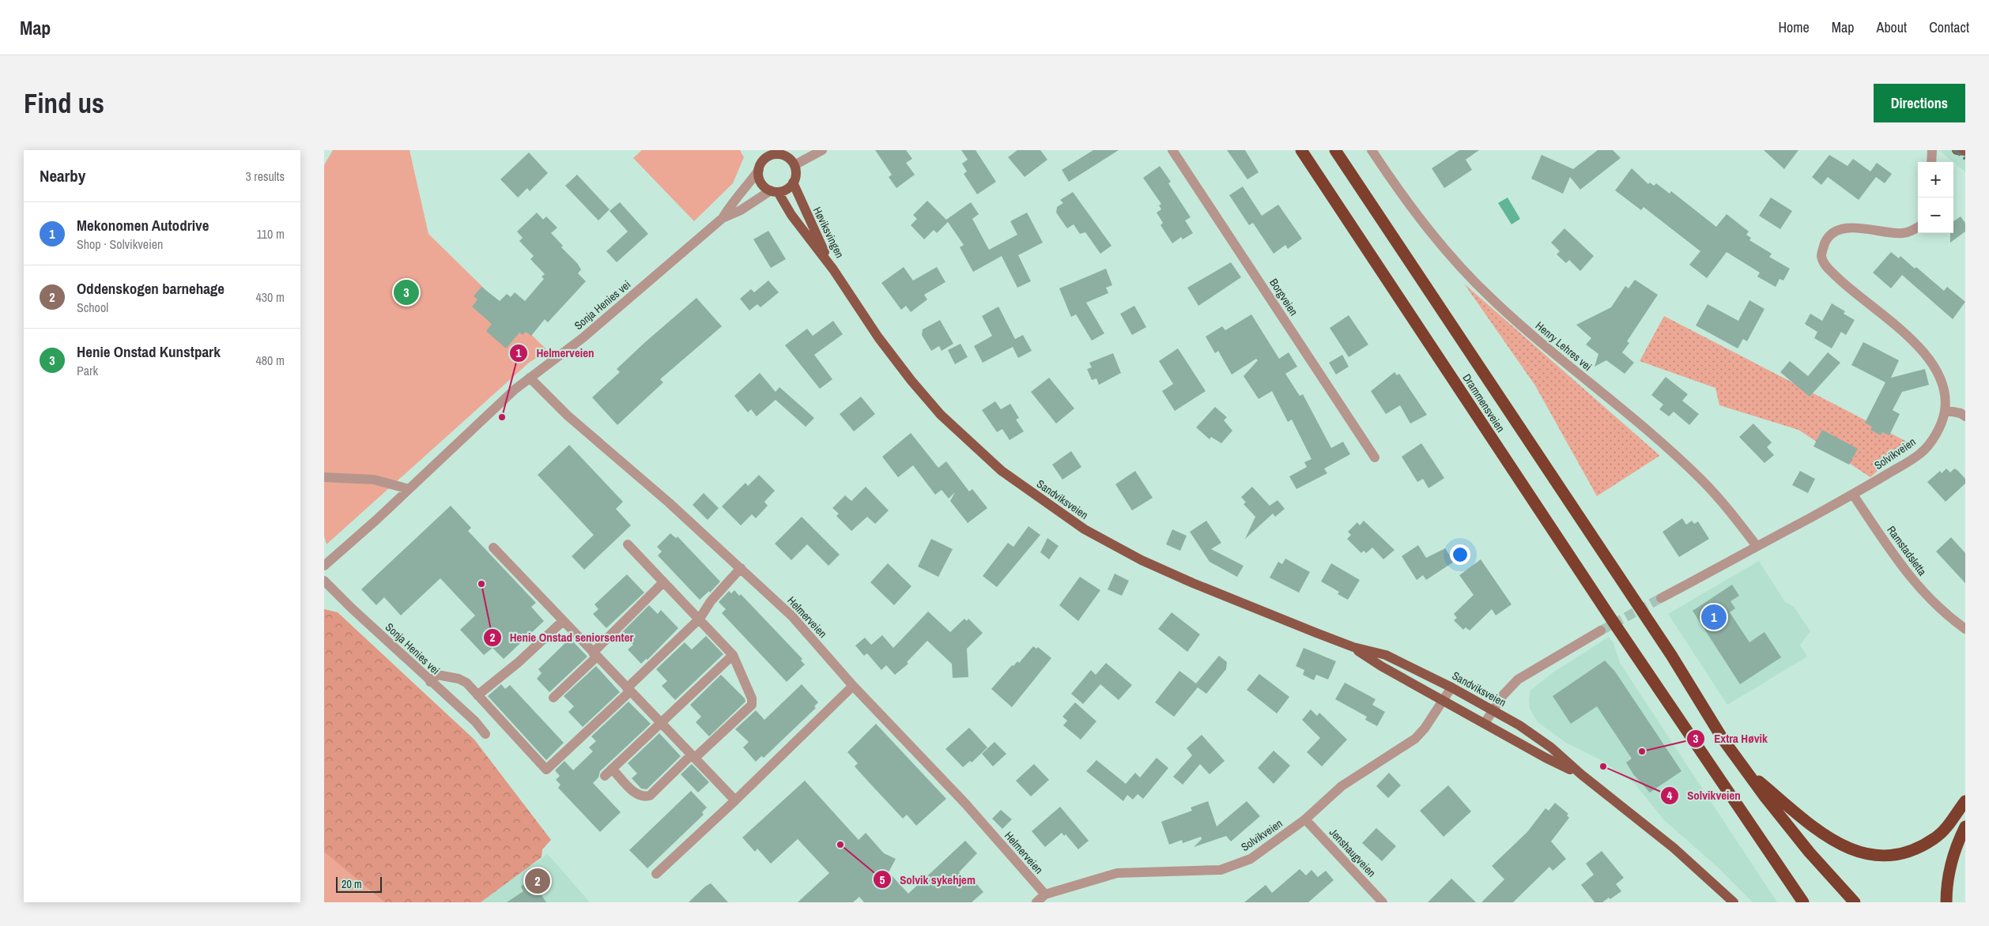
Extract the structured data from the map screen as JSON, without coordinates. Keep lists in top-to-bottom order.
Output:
{
  "streets": {
    "highway": ["Drammensveien"],
    "main road": ["Høviksvingen", "Sandviksveien"],
    "street": [
      "Borgveien",
      "Sonja Henies vei",
      "Henry Lehres vei",
      "Solvikveien",
      "Ramstadsletta",
      "Helmerveien",
      "Jenshaugveien"
    ]
  },
  "crossings": [
    ["Høviksvingen", "Sonja Henies vei"],
    ["Høviksvingen", "Sandviksveien"],
    ["Sonja Henies vei", "Helmerveien"],
    ["Henry Lehres vei", "Solvikveien"],
    ["Solvikveien", "Sandviksveien"],
    ["Solvikveien", "Ramstadsletta"],
    ["Solvikveien", "Helmerveien"],
    ["Solvikveien", "Jenshaugveien"]
  ],
  "places": [
    "Helmerveien",
    "Henie Onstad seniorsenter",
    "Extra Høvik",
    "Solvikveien",
    "Solvik sykehjem"
  ],
  "scale_bar": "20 m",
  "page": {
    "header": "Map",
    "nav": [
      "Home",
      "Map",
      "About",
      "Contact"
    ],
    "buttons": "Directions",
    "title": "Find us",
    "heading": ["Nearby", "3 results"],
    "map_buttons": ["+", "−"],
    "list": [
      {
        "mark": "1",
        "name": "Mekonomen Autodrive",
        "note": "Shop · Solvikveien",
        "value": "110 m"
      },
      {
        "mark": "2",
        "name": "Oddenskogen barnehage",
        "note": "School",
        "value": "430 m"
      },
      {
        "mark": "3",
        "name": "Henie Onstad Kunstpark",
        "note": "Park",
        "value": "480 m"
      }
    ],
    "pins": ["3", "1", "2"],
    "scale": "20 m"
  }
}
